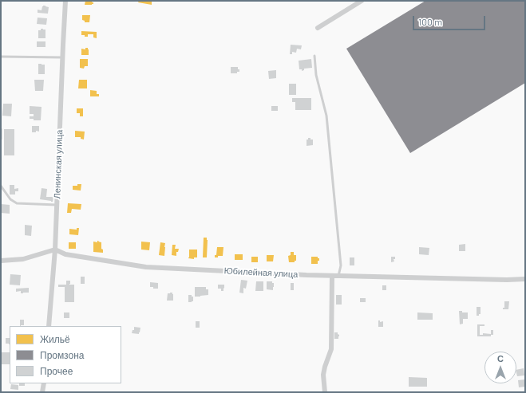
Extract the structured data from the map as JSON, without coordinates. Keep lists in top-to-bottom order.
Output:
{
  "streets": {
    "street": ["Ленинская улица", "Юбилейная улица"]
  },
  "crossings": [
    ["Ленинская улица", "Юбилейная улица"]
  ],
  "legend": ["Жильё", "Промзона", "Прочее"],
  "scale_bar": "100 m",
  "north": "top"
}
